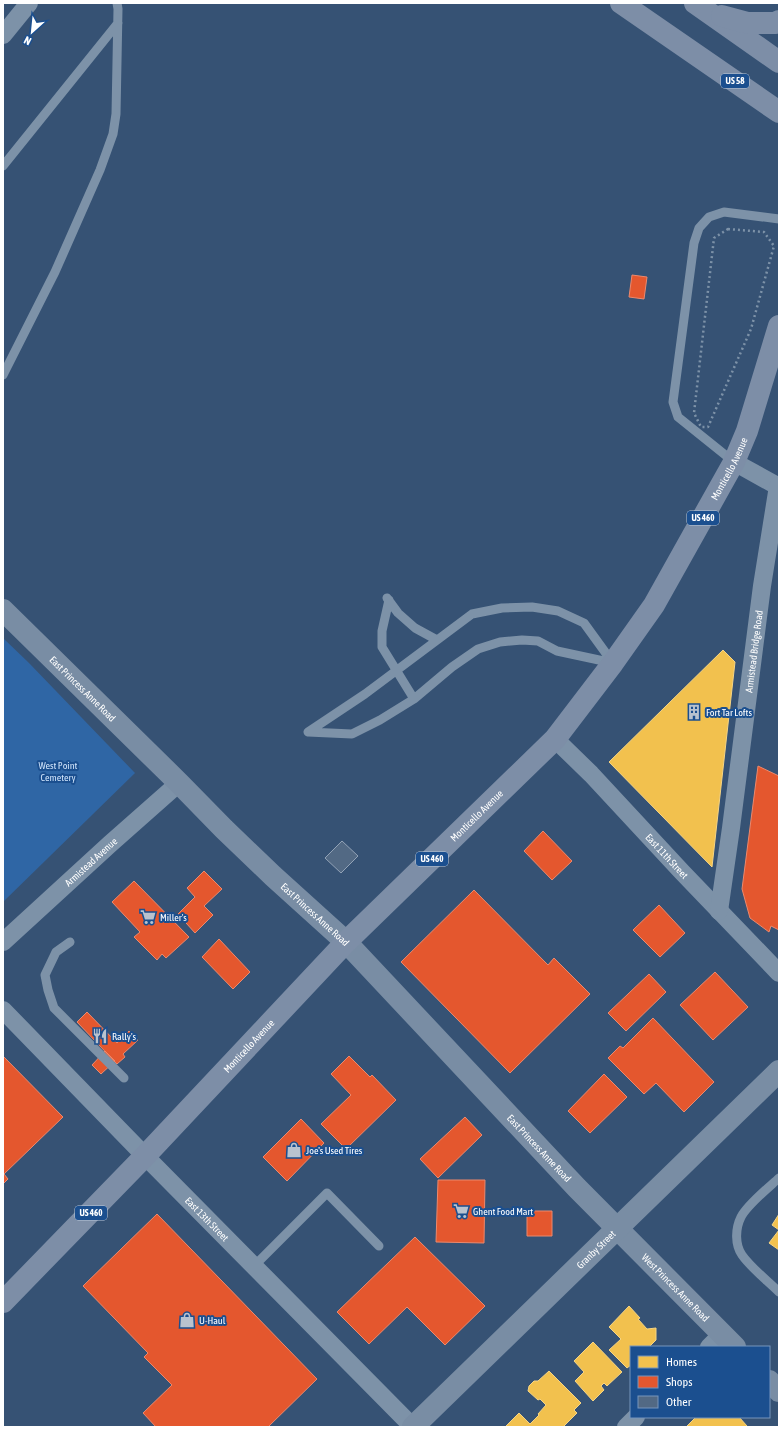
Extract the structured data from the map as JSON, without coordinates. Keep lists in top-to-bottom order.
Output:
{
  "streets": {
    "main road": [
      "US 58",
      "Monticello Avenue",
      "US 460",
      "East Princess Anne Road",
      "Granby Street",
      "West Princess Anne Road"
    ],
    "street": [
      "Armistead Bridge Road",
      "East 11th Street",
      "Armistead Avenue",
      "East 13th Street"
    ]
  },
  "crossings": [
    ["Monticello Avenue", "East Princess Anne Road"],
    ["Monticello Avenue", "East 11th Street"],
    ["Monticello Avenue", "East 13th Street"],
    ["Armistead Bridge Road", "East 11th Street"],
    ["East Princess Anne Road", "Armistead Avenue"],
    ["East Princess Anne Road", "Granby Street"],
    ["East Princess Anne Road", "West Princess Anne Road"],
    ["East 13th Street", "Granby Street"],
    ["Granby Street", "West Princess Anne Road"]
  ],
  "parks": ["West Point Cemetery"],
  "places": {
    "building": ["Fort Tar Lofts"],
    "supermarket": ["Miller's", "Ghent Food Mart"],
    "restaurant": ["Rally's"],
    "shop": ["Joe's Used Tires", "U-Haul"]
  },
  "legend": ["Homes", "Shops", "Other"],
  "north": "bottom left"
}
